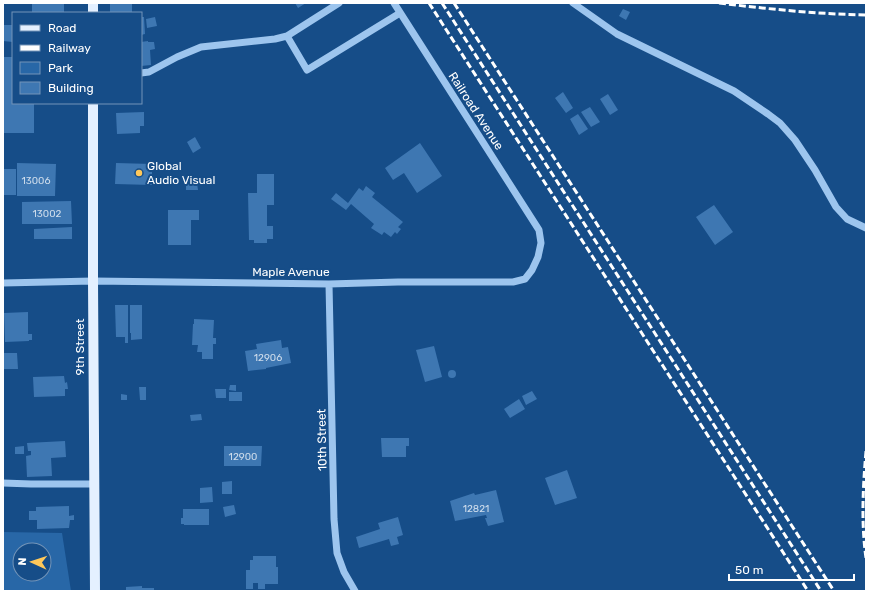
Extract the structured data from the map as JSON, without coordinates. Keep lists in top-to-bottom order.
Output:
{
  "streets": {
    "main road": ["9th Street"],
    "street": ["Railroad Avenue", "Maple Avenue", "10th Street"]
  },
  "crossings": [
    ["Railroad Avenue", "Maple Avenue"],
    ["Maple Avenue", "9th Street"],
    ["Maple Avenue", "10th Street"]
  ],
  "places": ["Global Audio Visual"],
  "house_numbers": [
    "13006",
    "13002",
    "12906",
    "12900",
    "12821"
  ],
  "legend": [
    "Road",
    "Railway",
    "Park",
    "Building"
  ],
  "scale_bar": "50 m",
  "north": "left"
}
